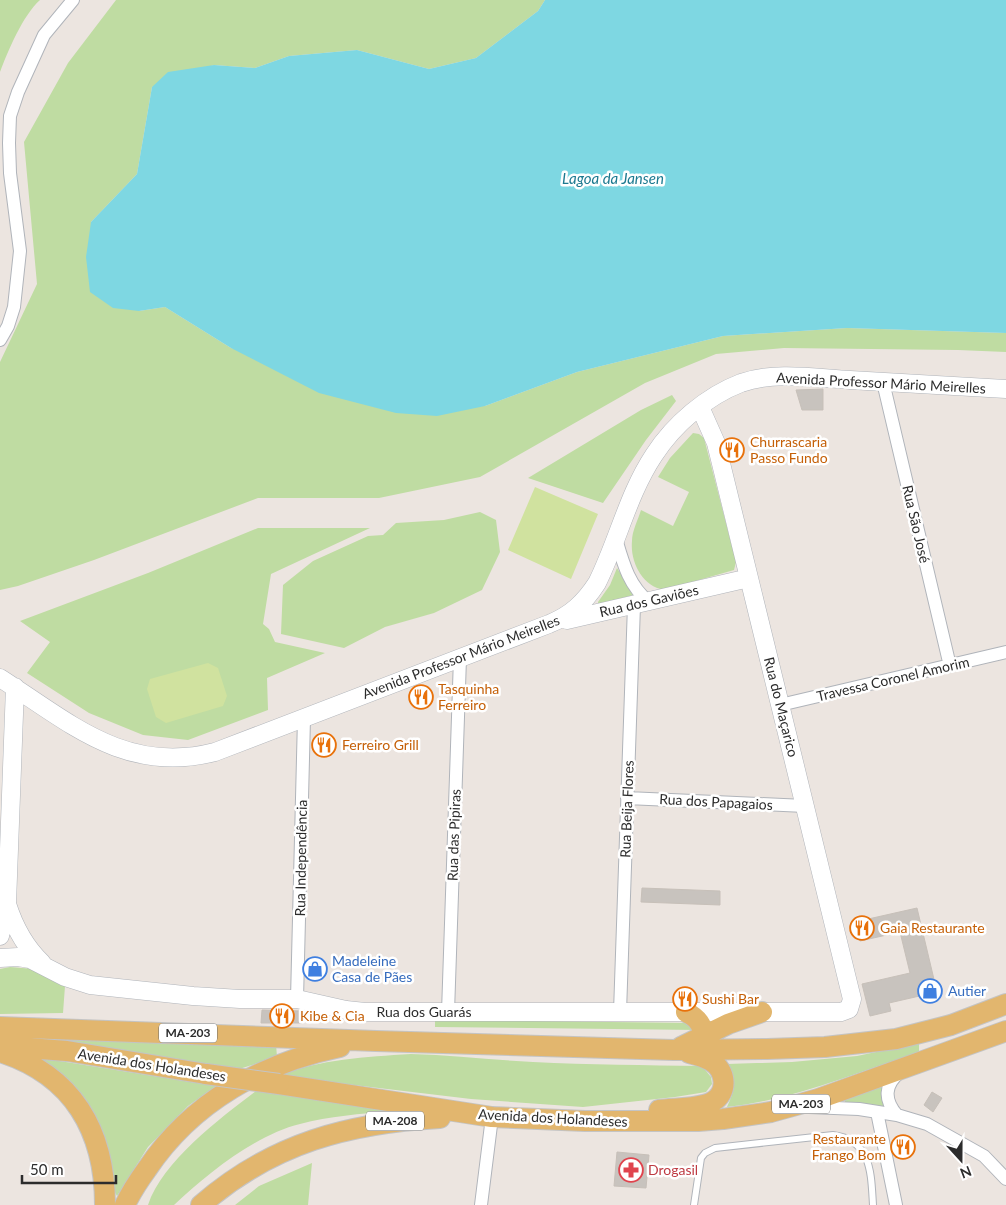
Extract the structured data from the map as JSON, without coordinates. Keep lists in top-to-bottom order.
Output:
{
  "streets": {
    "main road": ["MA-203", "Avenida dos Holandeses", "MA-208"],
    "street": [
      "Avenida Professor Mário Meirelles",
      "Rua São José",
      "Rua dos Gaviões",
      "Travessa Coronel Amorim",
      "Rua do Maçarico",
      "Rua dos Papagaios",
      "Rua Beija Flores",
      "Rua das Pipiras",
      "Rua Independência",
      "Rua dos Guarás"
    ]
  },
  "crossings": [
    ["Avenida Professor Mário Meirelles", "Rua São José"],
    ["Avenida Professor Mário Meirelles", "Rua dos Gaviões"],
    ["Avenida Professor Mário Meirelles", "Rua do Maçarico"],
    ["Avenida Professor Mário Meirelles", "Rua das Pipiras"],
    ["Avenida Professor Mário Meirelles", "Rua Independência"],
    ["Rua São José", "Travessa Coronel Amorim"],
    ["Rua dos Gaviões", "Rua do Maçarico"],
    ["Rua dos Gaviões", "Rua Beija Flores"],
    ["Travessa Coronel Amorim", "Rua do Maçarico"],
    ["Rua do Maçarico", "Rua dos Papagaios"],
    ["Rua do Maçarico", "Rua dos Guarás"],
    ["Rua dos Papagaios", "Rua Beija Flores"],
    ["Rua Beija Flores", "Rua dos Guarás"],
    ["Rua das Pipiras", "Rua dos Guarás"],
    ["Rua Independência", "Rua dos Guarás"],
    ["Avenida dos Holandeses", "MA-208"]
  ],
  "water": ["Lagoa da Jansen"],
  "places": {
    "restaurant": [
      "Churrascaria Passo Fundo",
      "Tasquinha Ferreiro",
      "Ferreiro Grill",
      "Gaia Restaurante",
      "Sushi Bar",
      "Kibe & Cia",
      "Restaurante Frango Bom"
    ],
    "shop": ["Madeleine Casa de Pães", "Autier"],
    "pharmacy": ["Drogasil"]
  },
  "scale_bar": "50 m",
  "north": "bottom"
}
